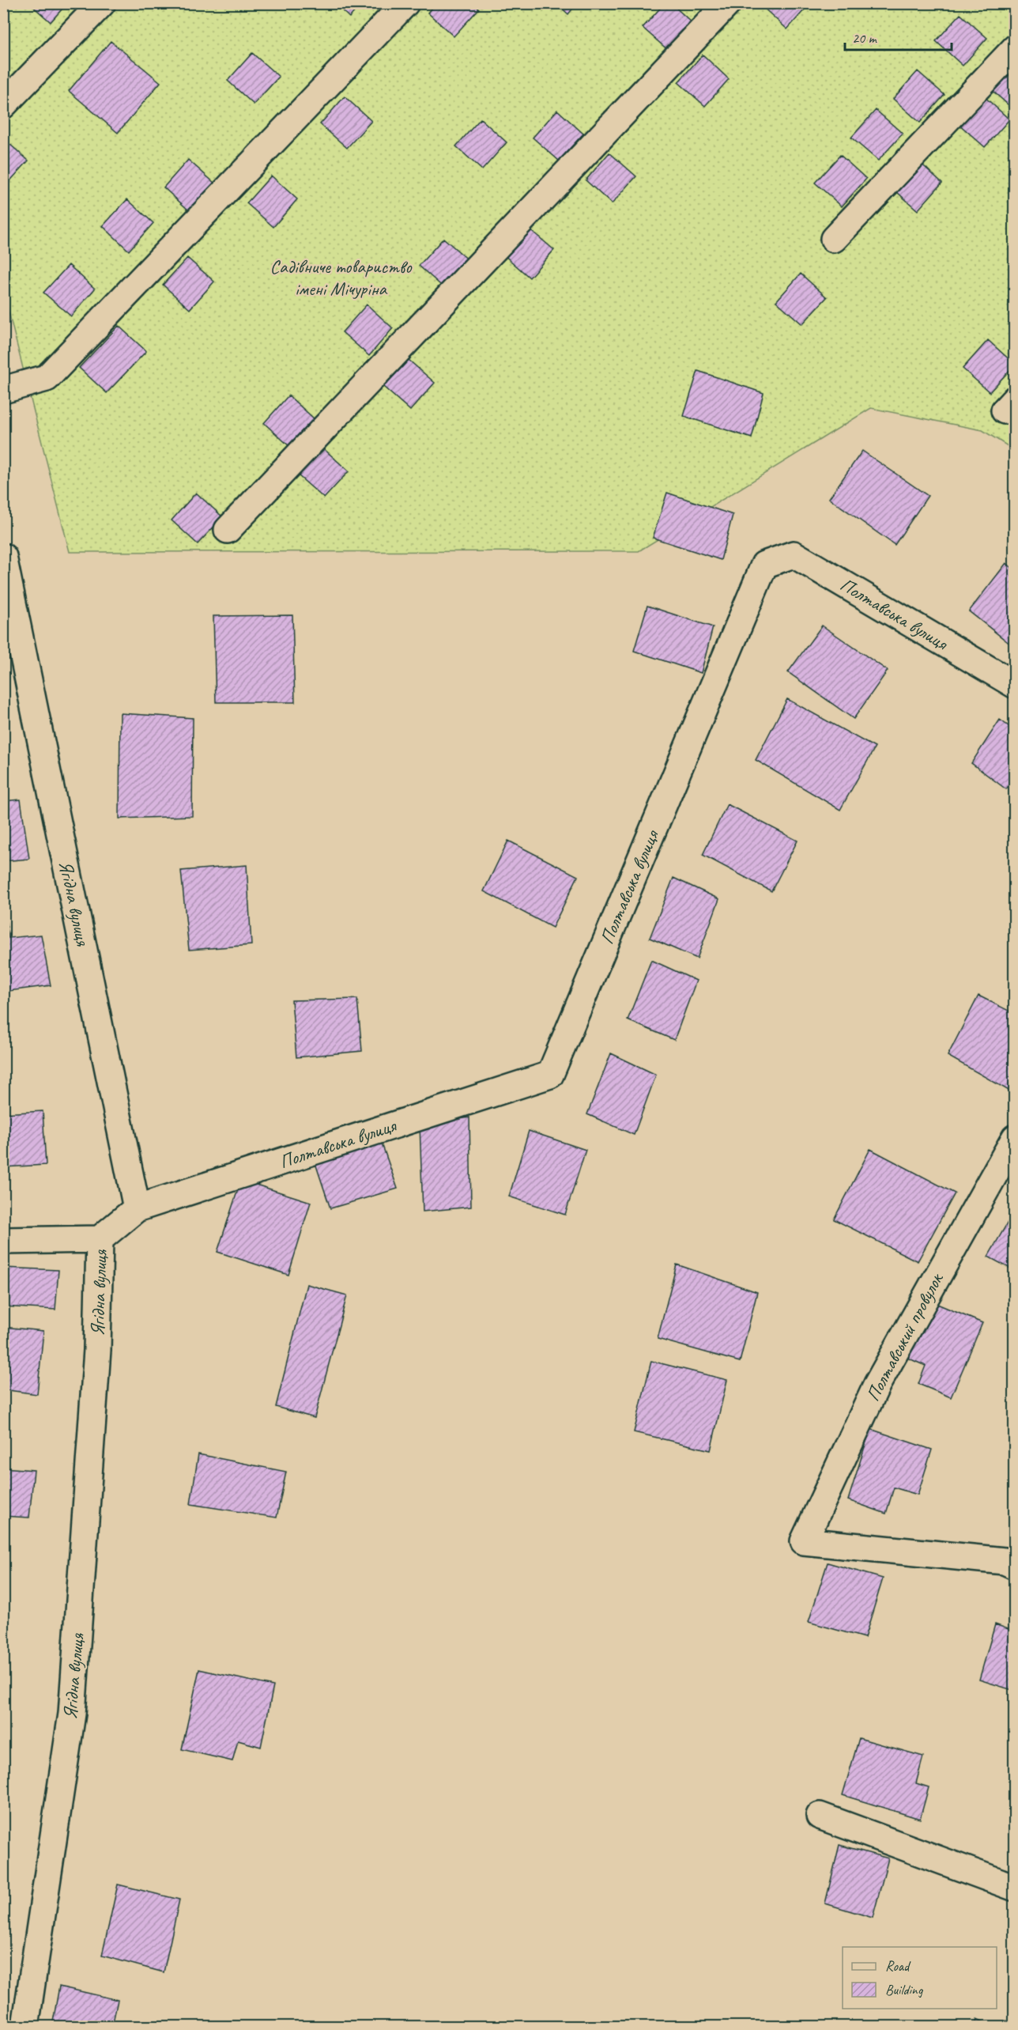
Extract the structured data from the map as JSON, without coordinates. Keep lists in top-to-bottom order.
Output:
{
  "streets": {
    "street": ["Полтавська вулиця", "Ягідна вулиця", "Полтавський провулок"]
  },
  "crossings": [
    ["Полтавська вулиця", "Ягідна вулиця"]
  ],
  "parks": ["Садівниче товариство імені Мічуріна"],
  "legend": ["Road", "Building"],
  "scale_bar": "20 m"
}
